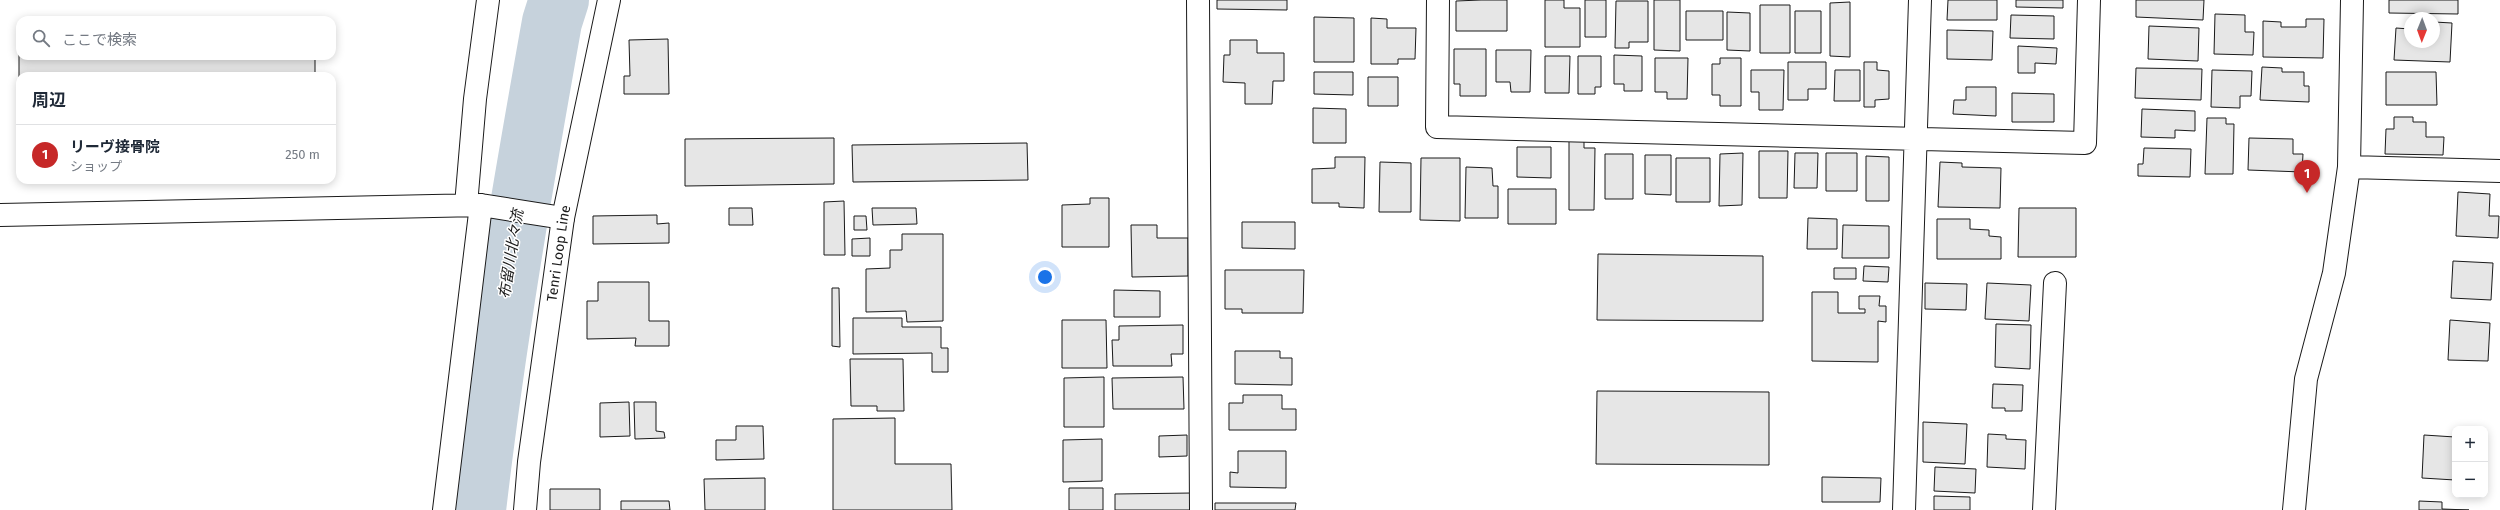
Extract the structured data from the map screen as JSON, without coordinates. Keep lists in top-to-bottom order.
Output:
{
  "streets": {
    "street": ["Tenri Loop Line"]
  },
  "water": ["布留川北々流"],
  "north": "bottom",
  "page": {
    "search": "ここで検索",
    "heading": "周辺",
    "list": [
      {
        "mark": "1",
        "name": "リーヴ接骨院",
        "note": "ショップ",
        "value": "250 m"
      }
    ],
    "pins": "1",
    "map_buttons": ["+", "−"]
  }
}
